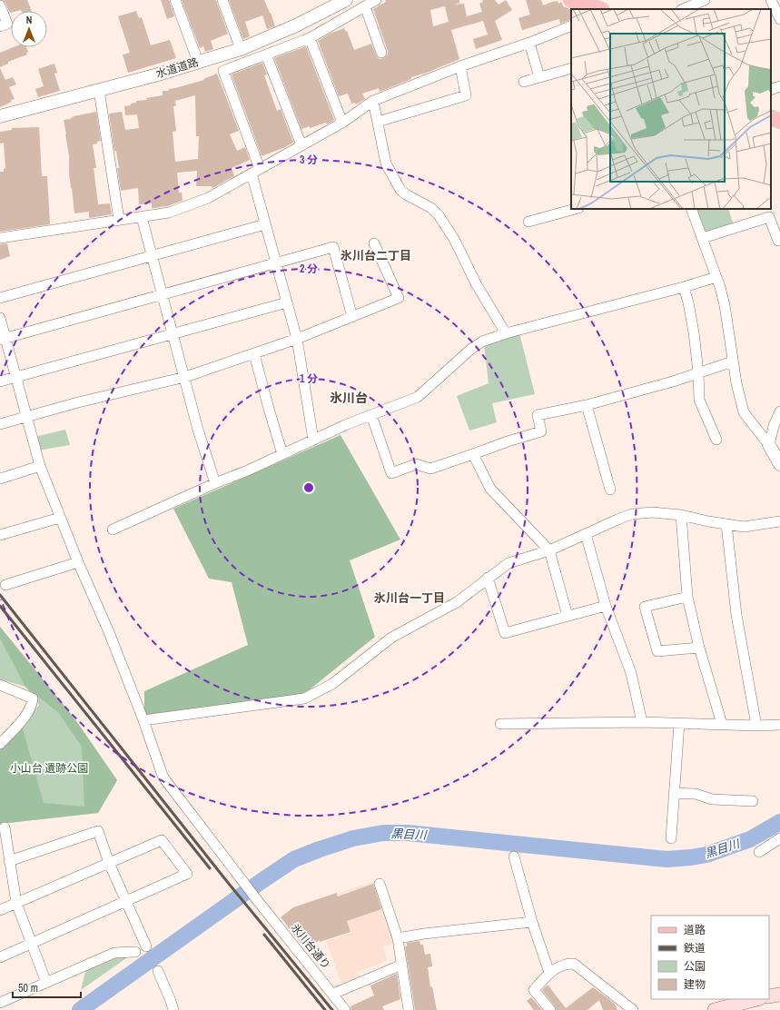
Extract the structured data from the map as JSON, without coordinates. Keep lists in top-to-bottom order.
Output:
{
  "streets": {
    "street": ["水道道路", "氷川台通り"]
  },
  "districts": ["氷川台二丁目", "氷川台", "氷川台一丁目"],
  "water": ["黒目川"],
  "parks": ["小山台 遺跡公園"],
  "legend": [
    "道路",
    "鉄道",
    "公園",
    "建物"
  ],
  "scale_bar": "50 m",
  "north": "top",
  "rings": ["3 分", "2 分", "1 分"]
}
